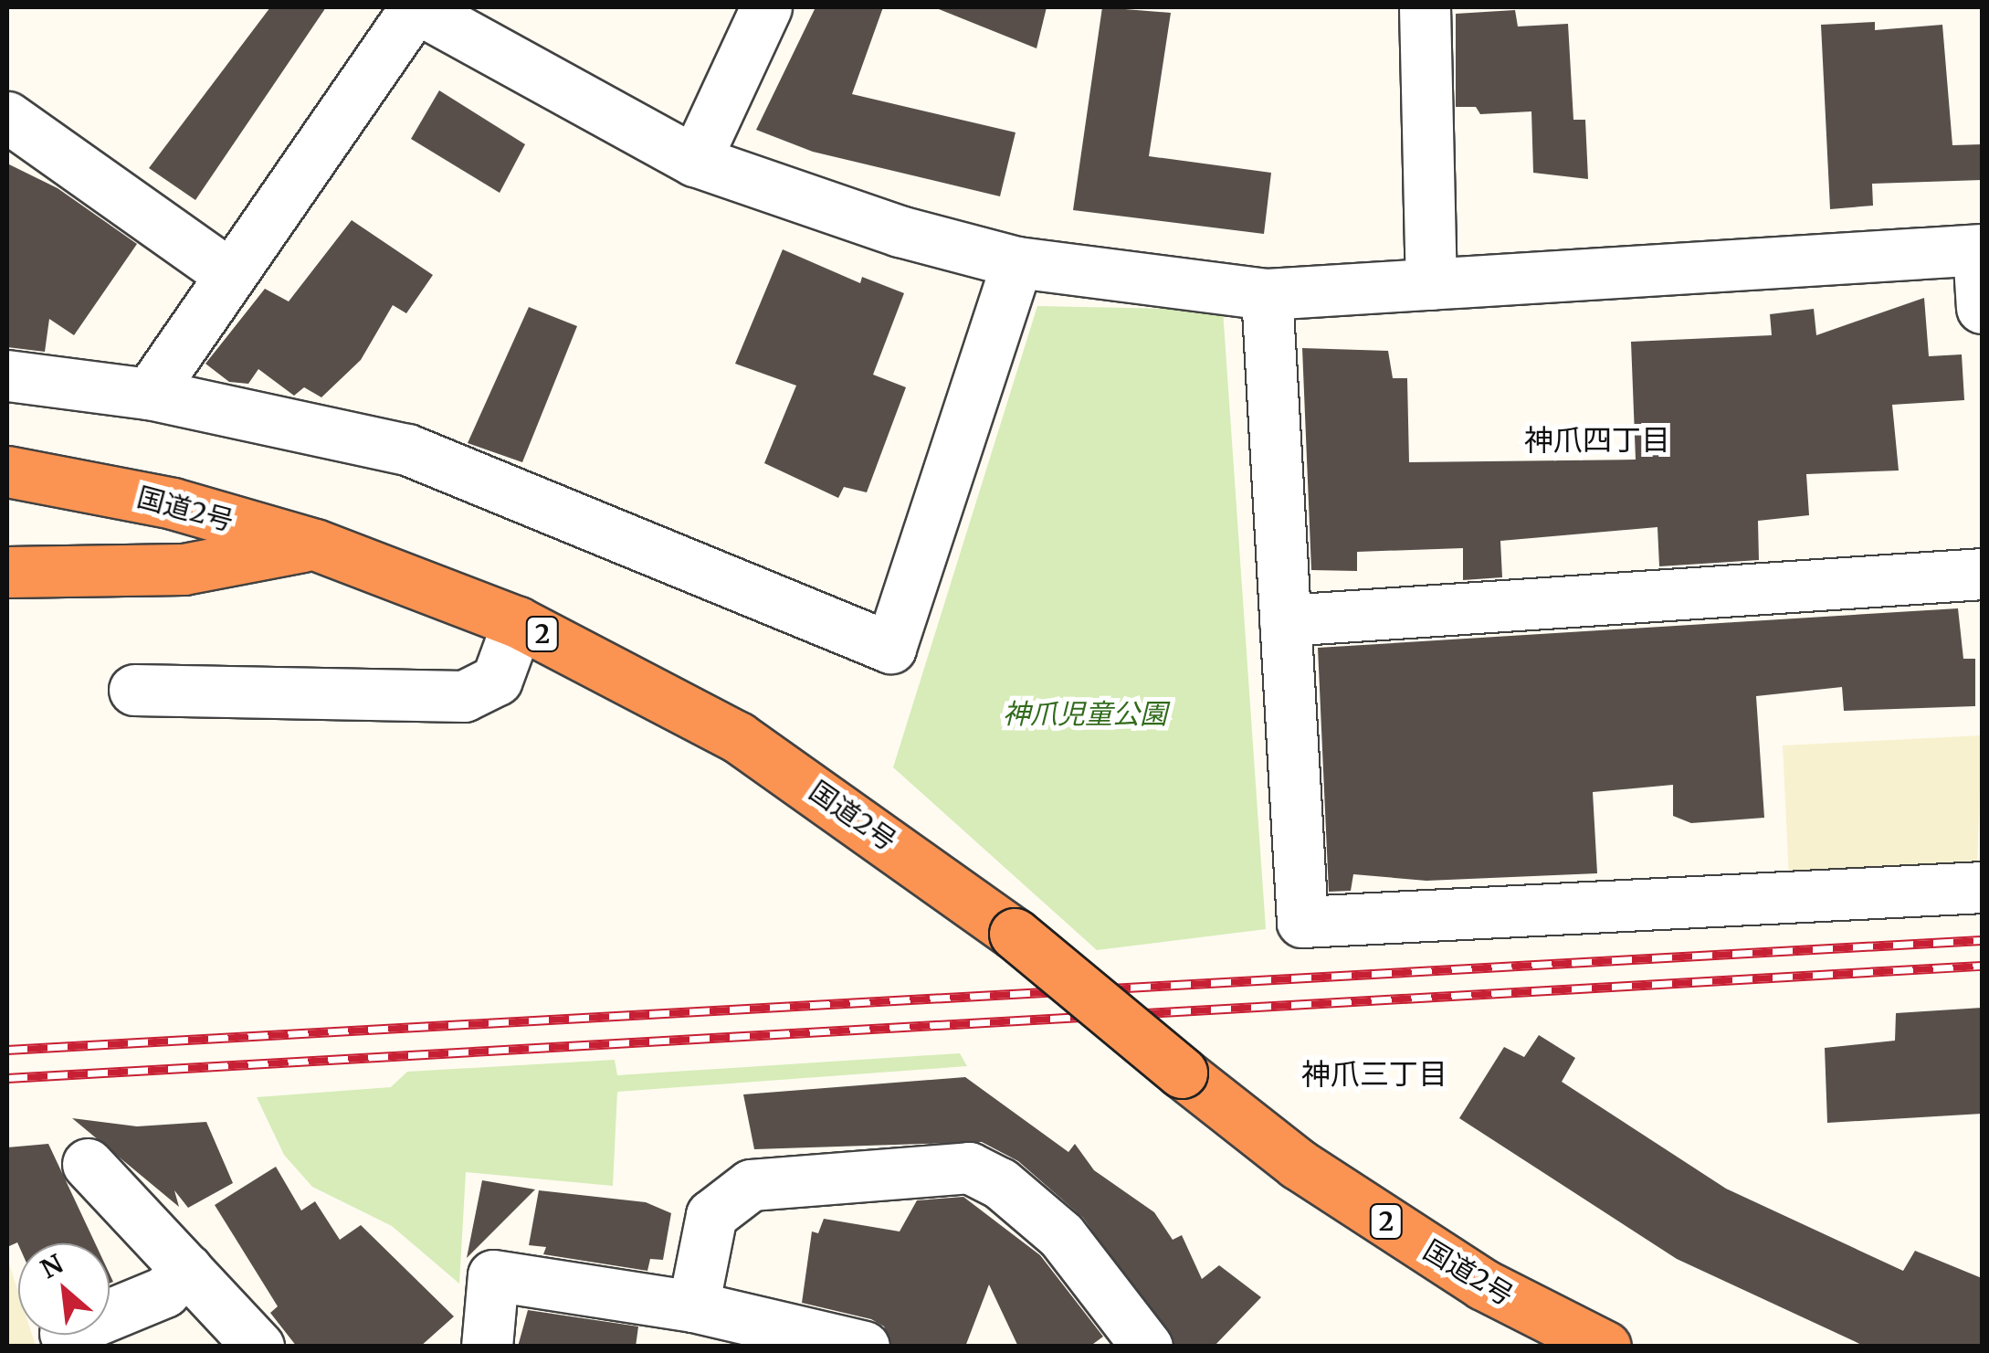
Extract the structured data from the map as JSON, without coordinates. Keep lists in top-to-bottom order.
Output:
{
  "streets": {
    "highway": ["国道2号", "2"]
  },
  "districts": ["神爪四丁目", "神爪三丁目"],
  "parks": ["神爪児童公園"],
  "north": "top left"
}
